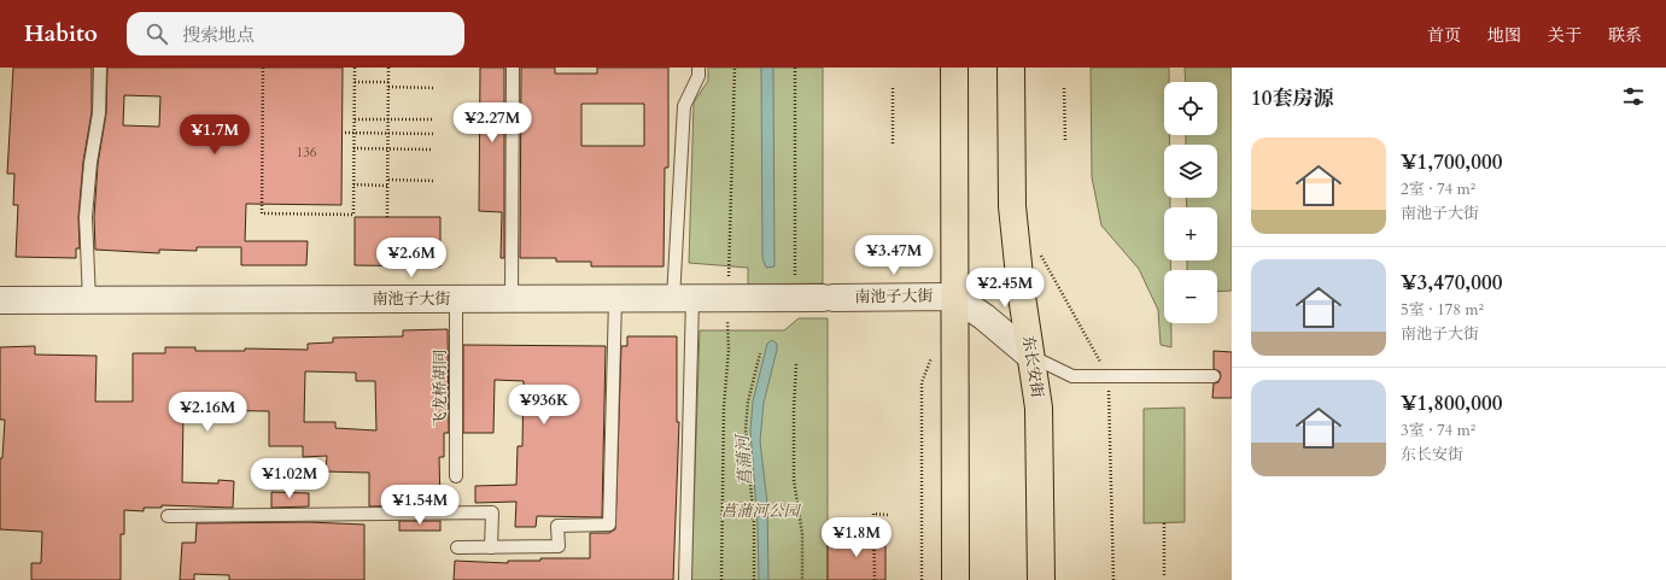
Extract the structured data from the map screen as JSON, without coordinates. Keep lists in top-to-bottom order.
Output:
{
  "streets": {
    "highway": ["东长安街"],
    "street": ["南池子大街"],
    "lane": ["飞龙桥胡同"]
  },
  "crossings": [
    ["南池子大街", "飞龙桥胡同"]
  ],
  "water": ["菖蒲河"],
  "parks": ["菖蒲河公园"],
  "house_numbers": ["136"],
  "page": {
    "header": "Habito",
    "search": "搜索地点",
    "nav": [
      "首页",
      "地图",
      "关于",
      "联系"
    ],
    "heading": "10套房源",
    "map_buttons": ["+", "−"],
    "price": [
      "¥2.27M",
      "¥1.7M",
      "¥3.47M",
      "¥2.6M",
      "¥2.45M",
      "¥936K",
      "¥2.16M",
      "¥1.02M",
      "¥1.54M",
      "¥1.8M"
    ],
    "list": [
      {
        "name": "¥1,700,000",
        "note": "2室 · 74 m² · 南池子大街"
      },
      {
        "name": "¥3,470,000",
        "note": "5室 · 178 m² · 南池子大街"
      },
      {
        "name": "¥1,800,000",
        "note": "3室 · 74 m² · 东长安街"
      }
    ]
  }
}
